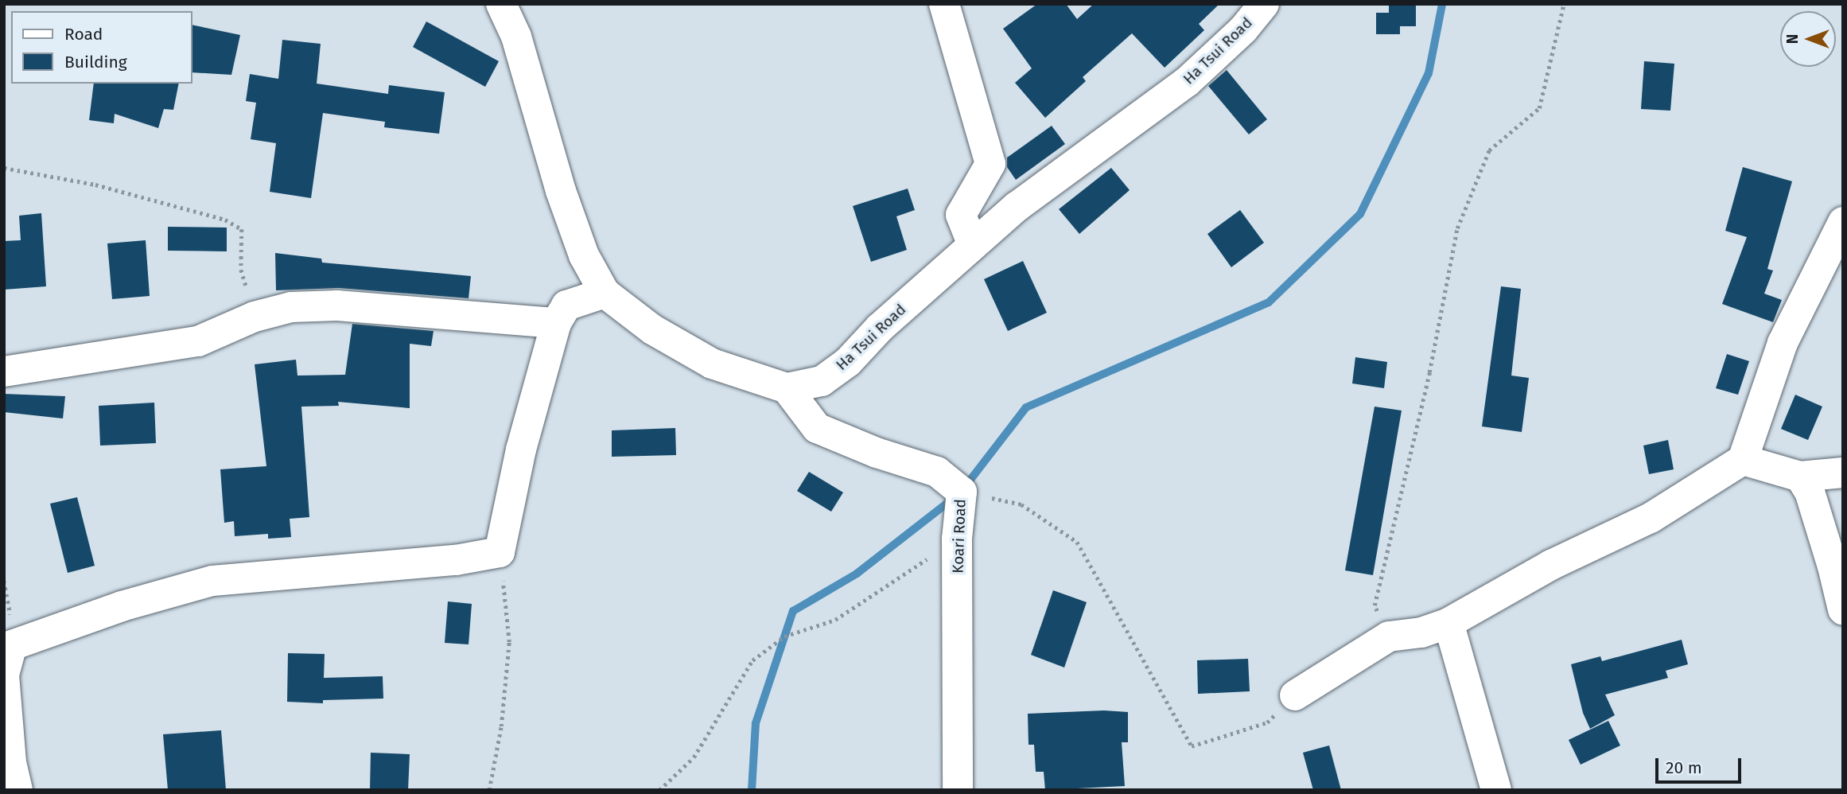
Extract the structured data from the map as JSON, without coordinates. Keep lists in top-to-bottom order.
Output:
{
  "streets": {
    "street": ["Ha Tsui Road", "Koari Road"]
  },
  "crossings": [
    ["Ha Tsui Road", "Koari Road"]
  ],
  "legend": ["Road", "Building"],
  "scale_bar": "20 m",
  "north": "left"
}
